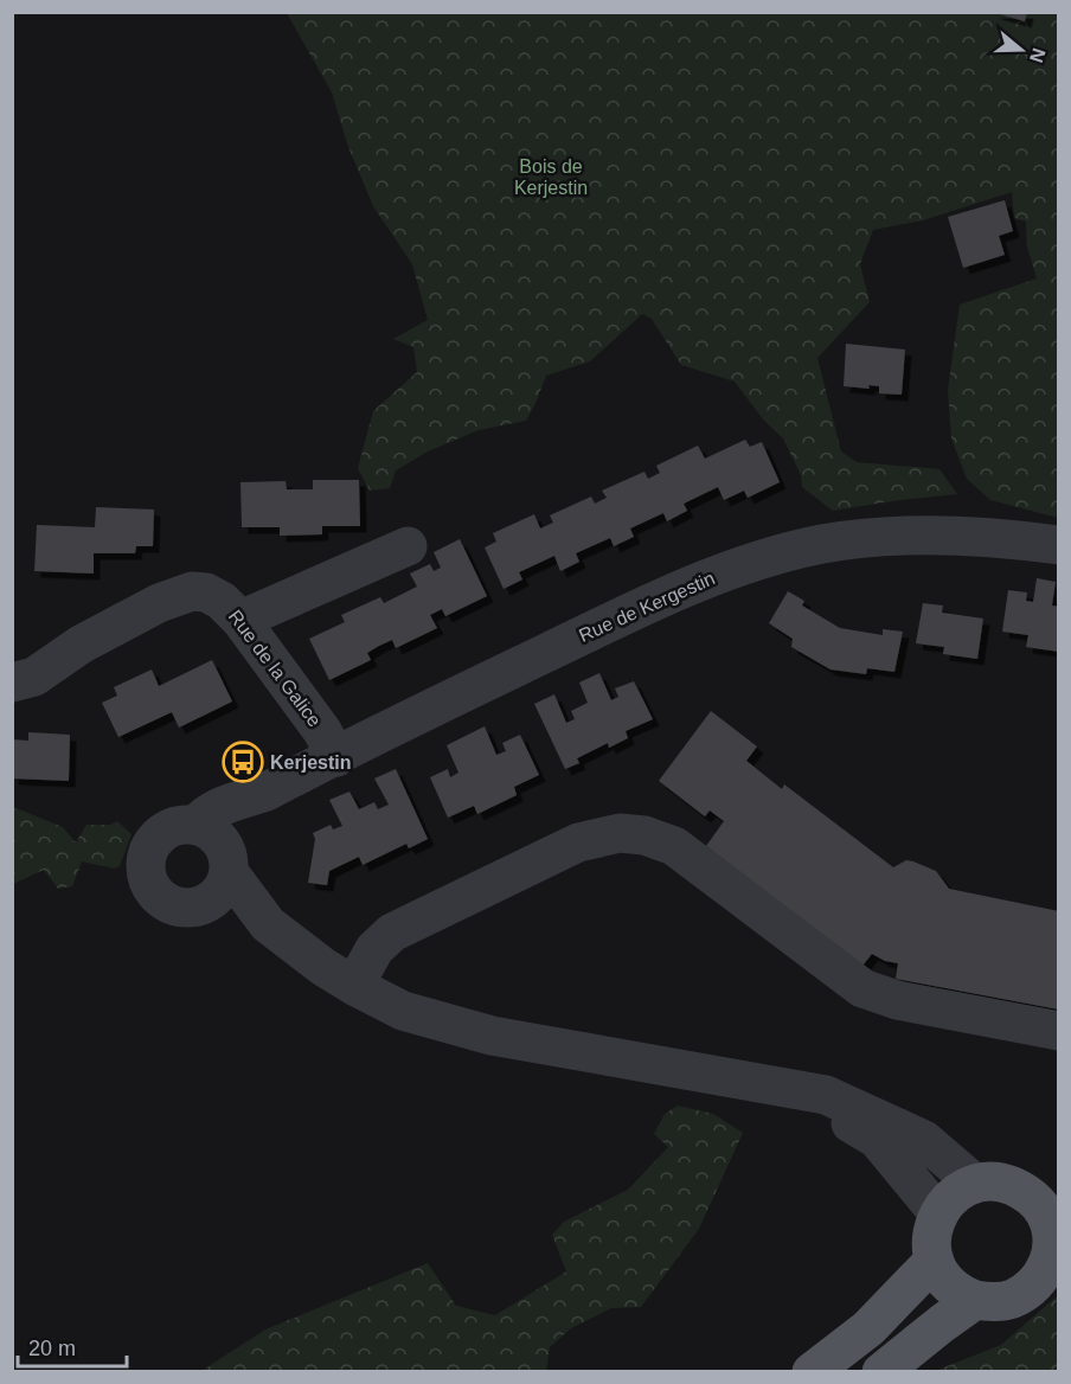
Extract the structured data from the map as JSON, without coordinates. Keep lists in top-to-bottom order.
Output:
{
  "streets": {
    "street": ["Rue de Kergestin", "Rue de la Galice"]
  },
  "crossings": [
    ["Rue de Kergestin", "Rue de la Galice"]
  ],
  "parks": ["Bois de Kerjestin"],
  "places": {
    "bus stop": ["Kerjestin"]
  },
  "scale_bar": "20 m",
  "north": "right"
}
